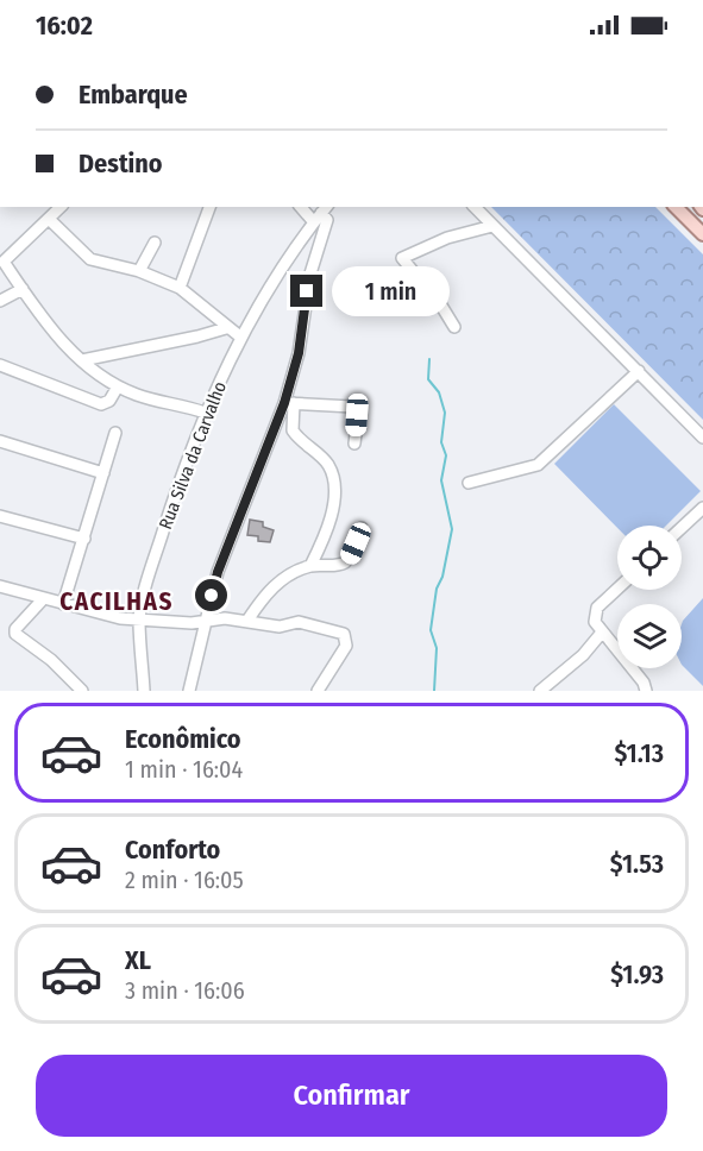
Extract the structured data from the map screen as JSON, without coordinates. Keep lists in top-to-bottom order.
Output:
{
  "streets": {
    "street": ["Rua Silva da Carvalho"]
  },
  "districts": ["CACILHAS"],
  "page": {
    "status": "16:02",
    "banner": ["Embarque", "Destino"],
    "bubble": "1 min",
    "list": [
      {
        "name": "Econômico",
        "note": "1 min · 16:04",
        "value": "$1.13"
      },
      {
        "name": "Conforto",
        "note": "2 min · 16:05",
        "value": "$1.53"
      },
      {
        "name": "XL",
        "note": "3 min · 16:06",
        "value": "$1.93"
      }
    ],
    "buttons": "Confirmar"
  }
}
